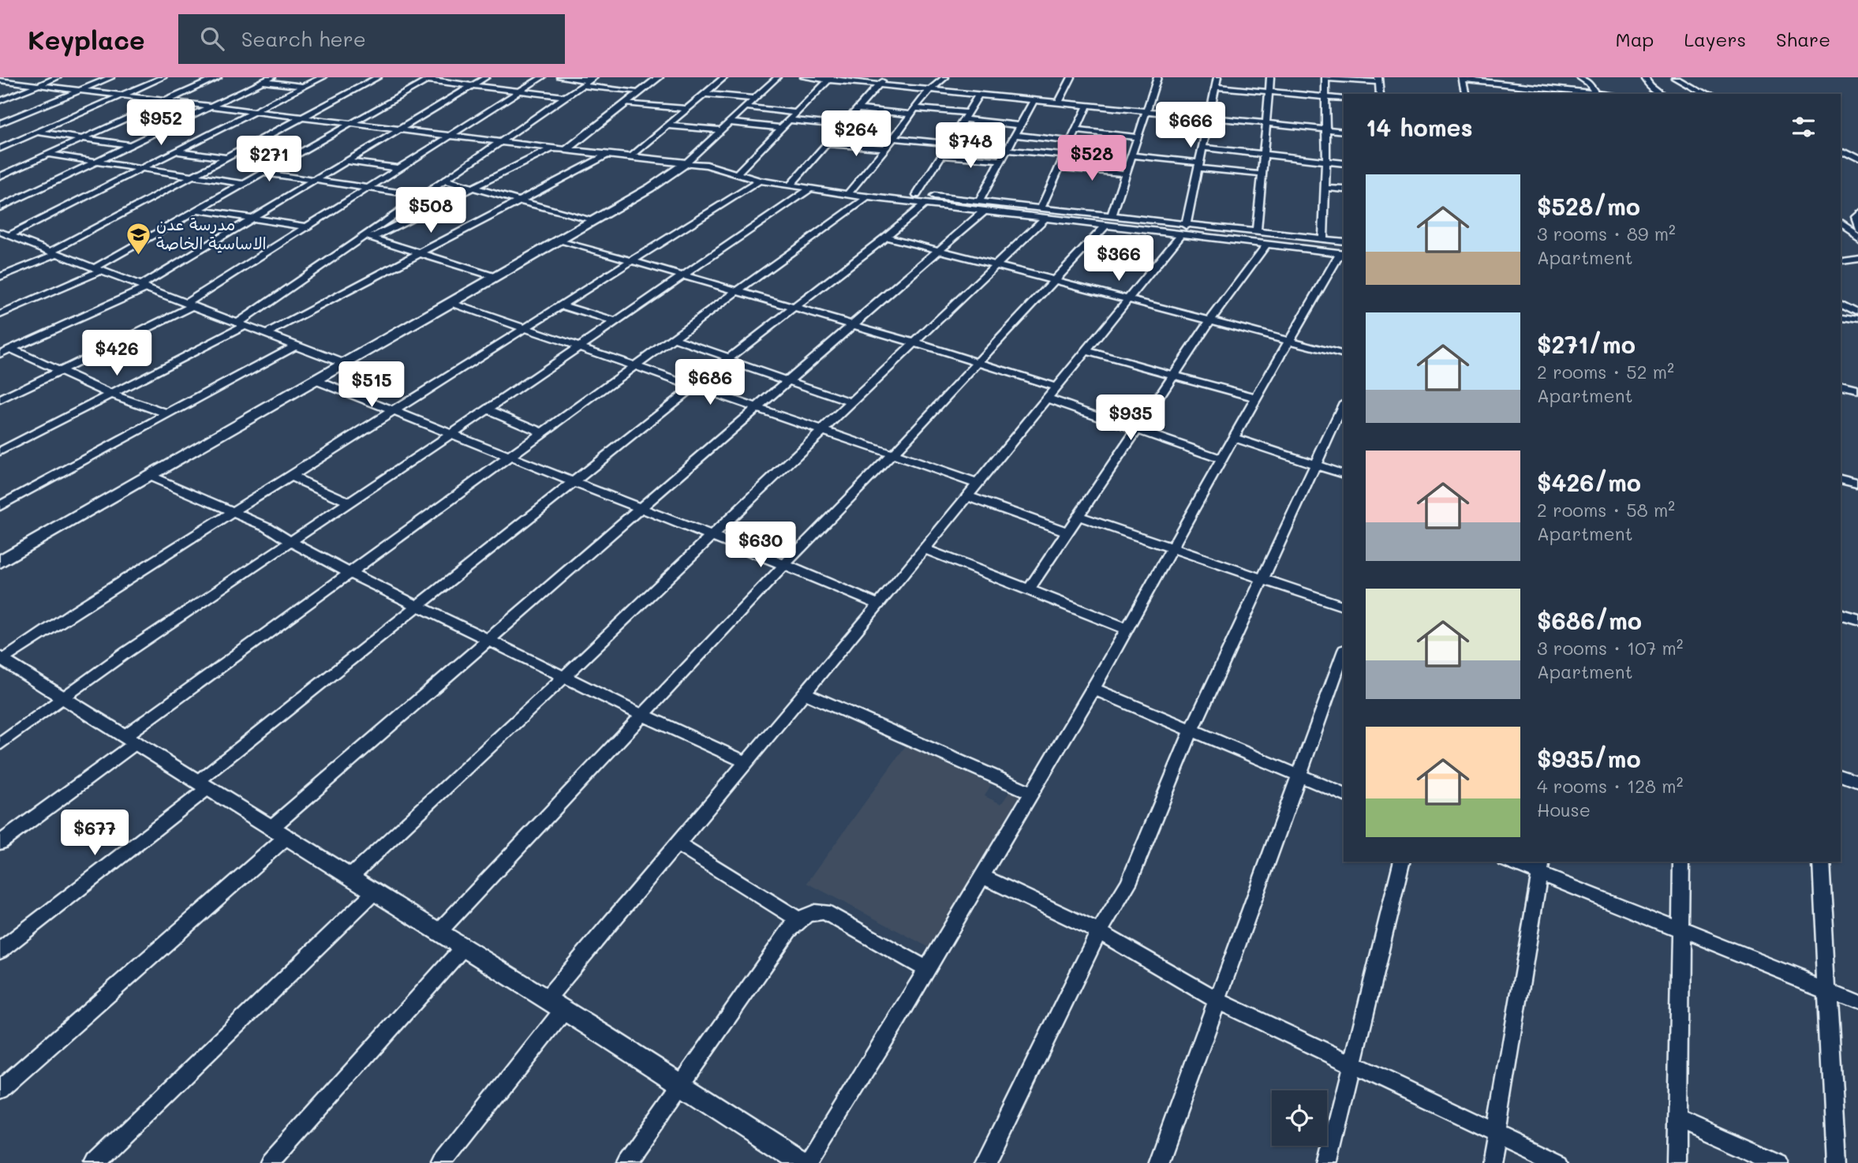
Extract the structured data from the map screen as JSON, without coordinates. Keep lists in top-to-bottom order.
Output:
{
  "places": {
    "school or university": ["مدرسة عدن الاساسية الخاصة"]
  },
  "page": {
    "header": "Keyplace",
    "search": "Search here",
    "nav": ["Map", "Layers", "Share"],
    "heading": "14 homes",
    "price": [
      "$952",
      "$666",
      "$264",
      "$748",
      "$528",
      "$271",
      "$508",
      "$366",
      "$426",
      "$686",
      "$515",
      "$935",
      "$630",
      "$677"
    ],
    "list": [
      {
        "name": "$528/mo",
        "note": "3 rooms · 89 m² · Apartment"
      },
      {
        "name": "$271/mo",
        "note": "2 rooms · 52 m² · Apartment"
      },
      {
        "name": "$426/mo",
        "note": "2 rooms · 58 m² · Apartment"
      },
      {
        "name": "$686/mo",
        "note": "3 rooms · 107 m² · Apartment"
      },
      {
        "name": "$935/mo",
        "note": "4 rooms · 128 m² · House"
      }
    ]
  }
}
